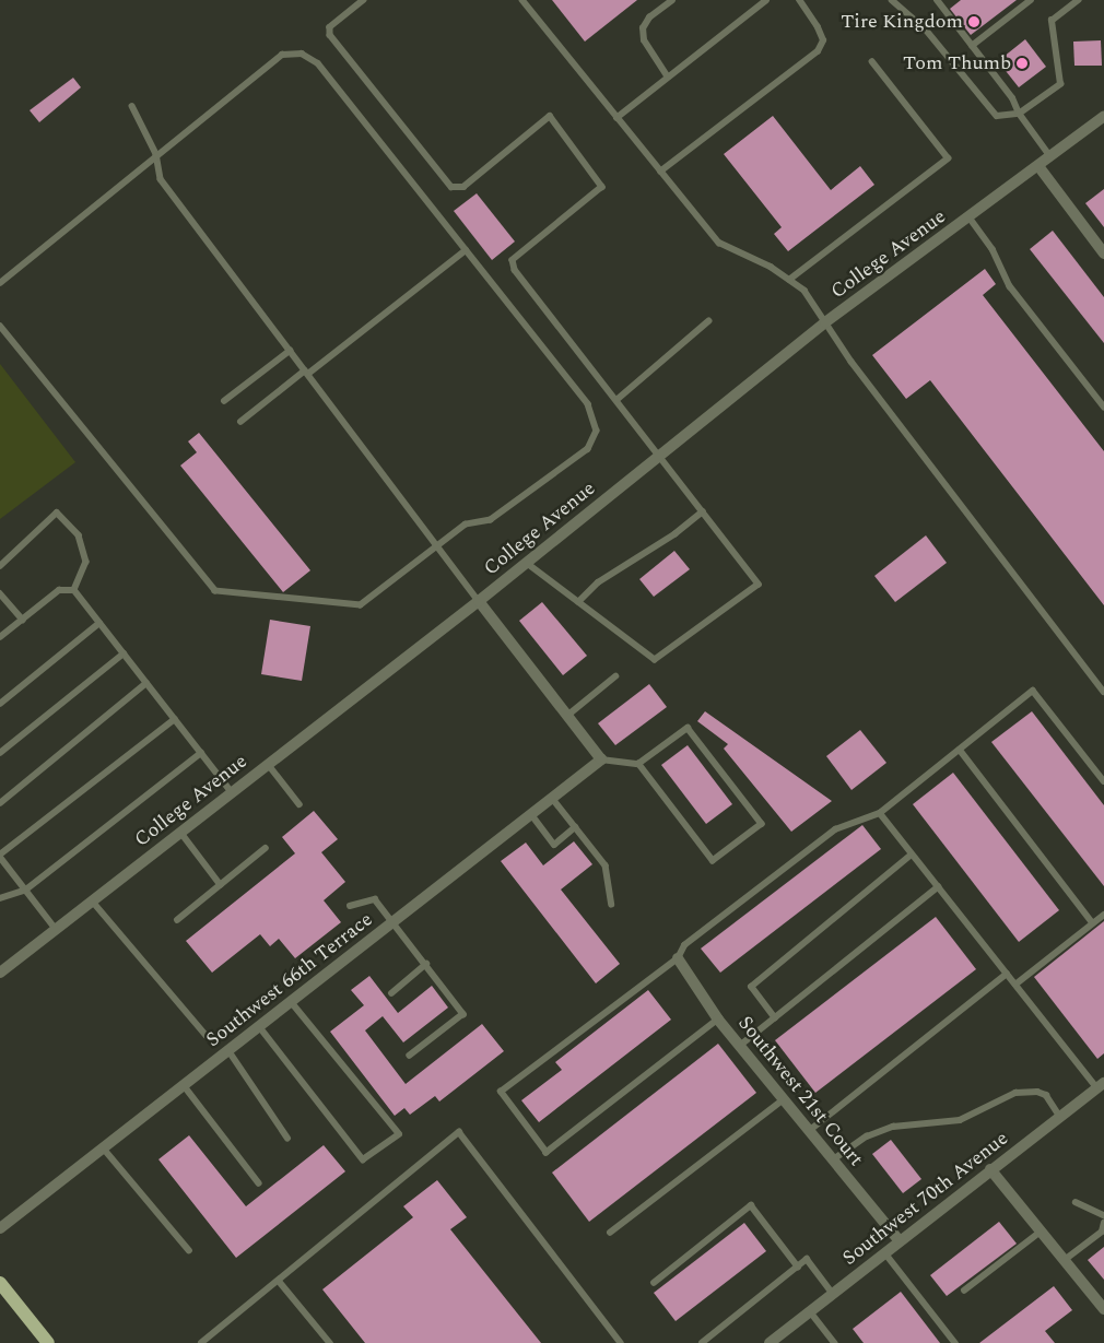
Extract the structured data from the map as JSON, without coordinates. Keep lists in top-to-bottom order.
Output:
{
  "streets": {
    "street": [
      "College Avenue",
      "Southwest 66th Terrace",
      "Southwest 21st Court",
      "Southwest 70th Avenue"
    ]
  },
  "crossings": [
    ["Southwest 21st Court", "Southwest 70th Avenue"]
  ],
  "places": ["Tire Kingdom", "Tom Thumb"]
}
